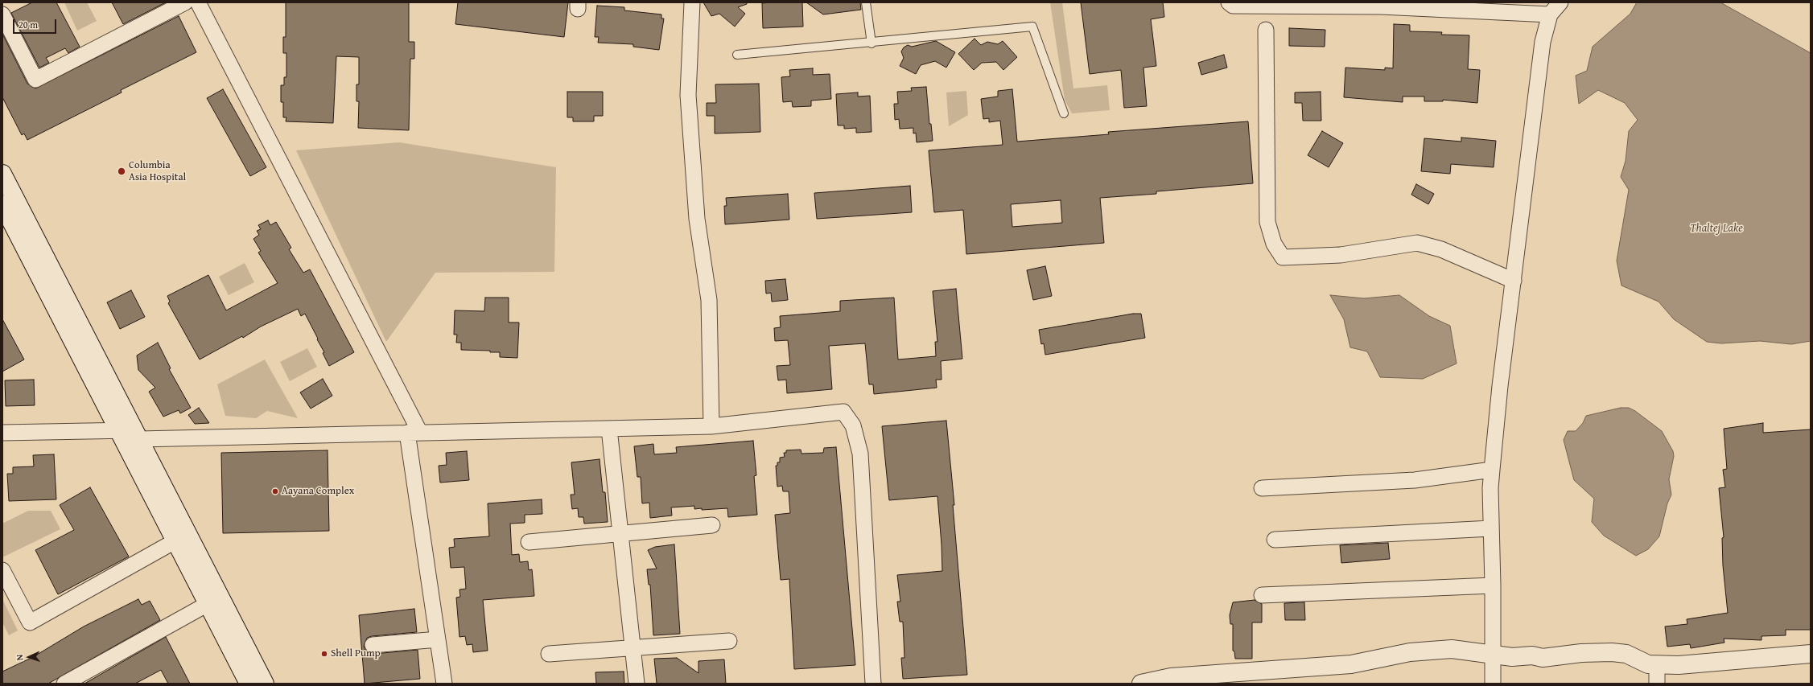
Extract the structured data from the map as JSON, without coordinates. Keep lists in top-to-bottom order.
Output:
{
  "water": ["Thaltej Lake"],
  "places": ["Columbia Asia Hospital", "Aayana Complex", "Shell Pump"],
  "scale_bar": "20 m",
  "north": "left"
}
